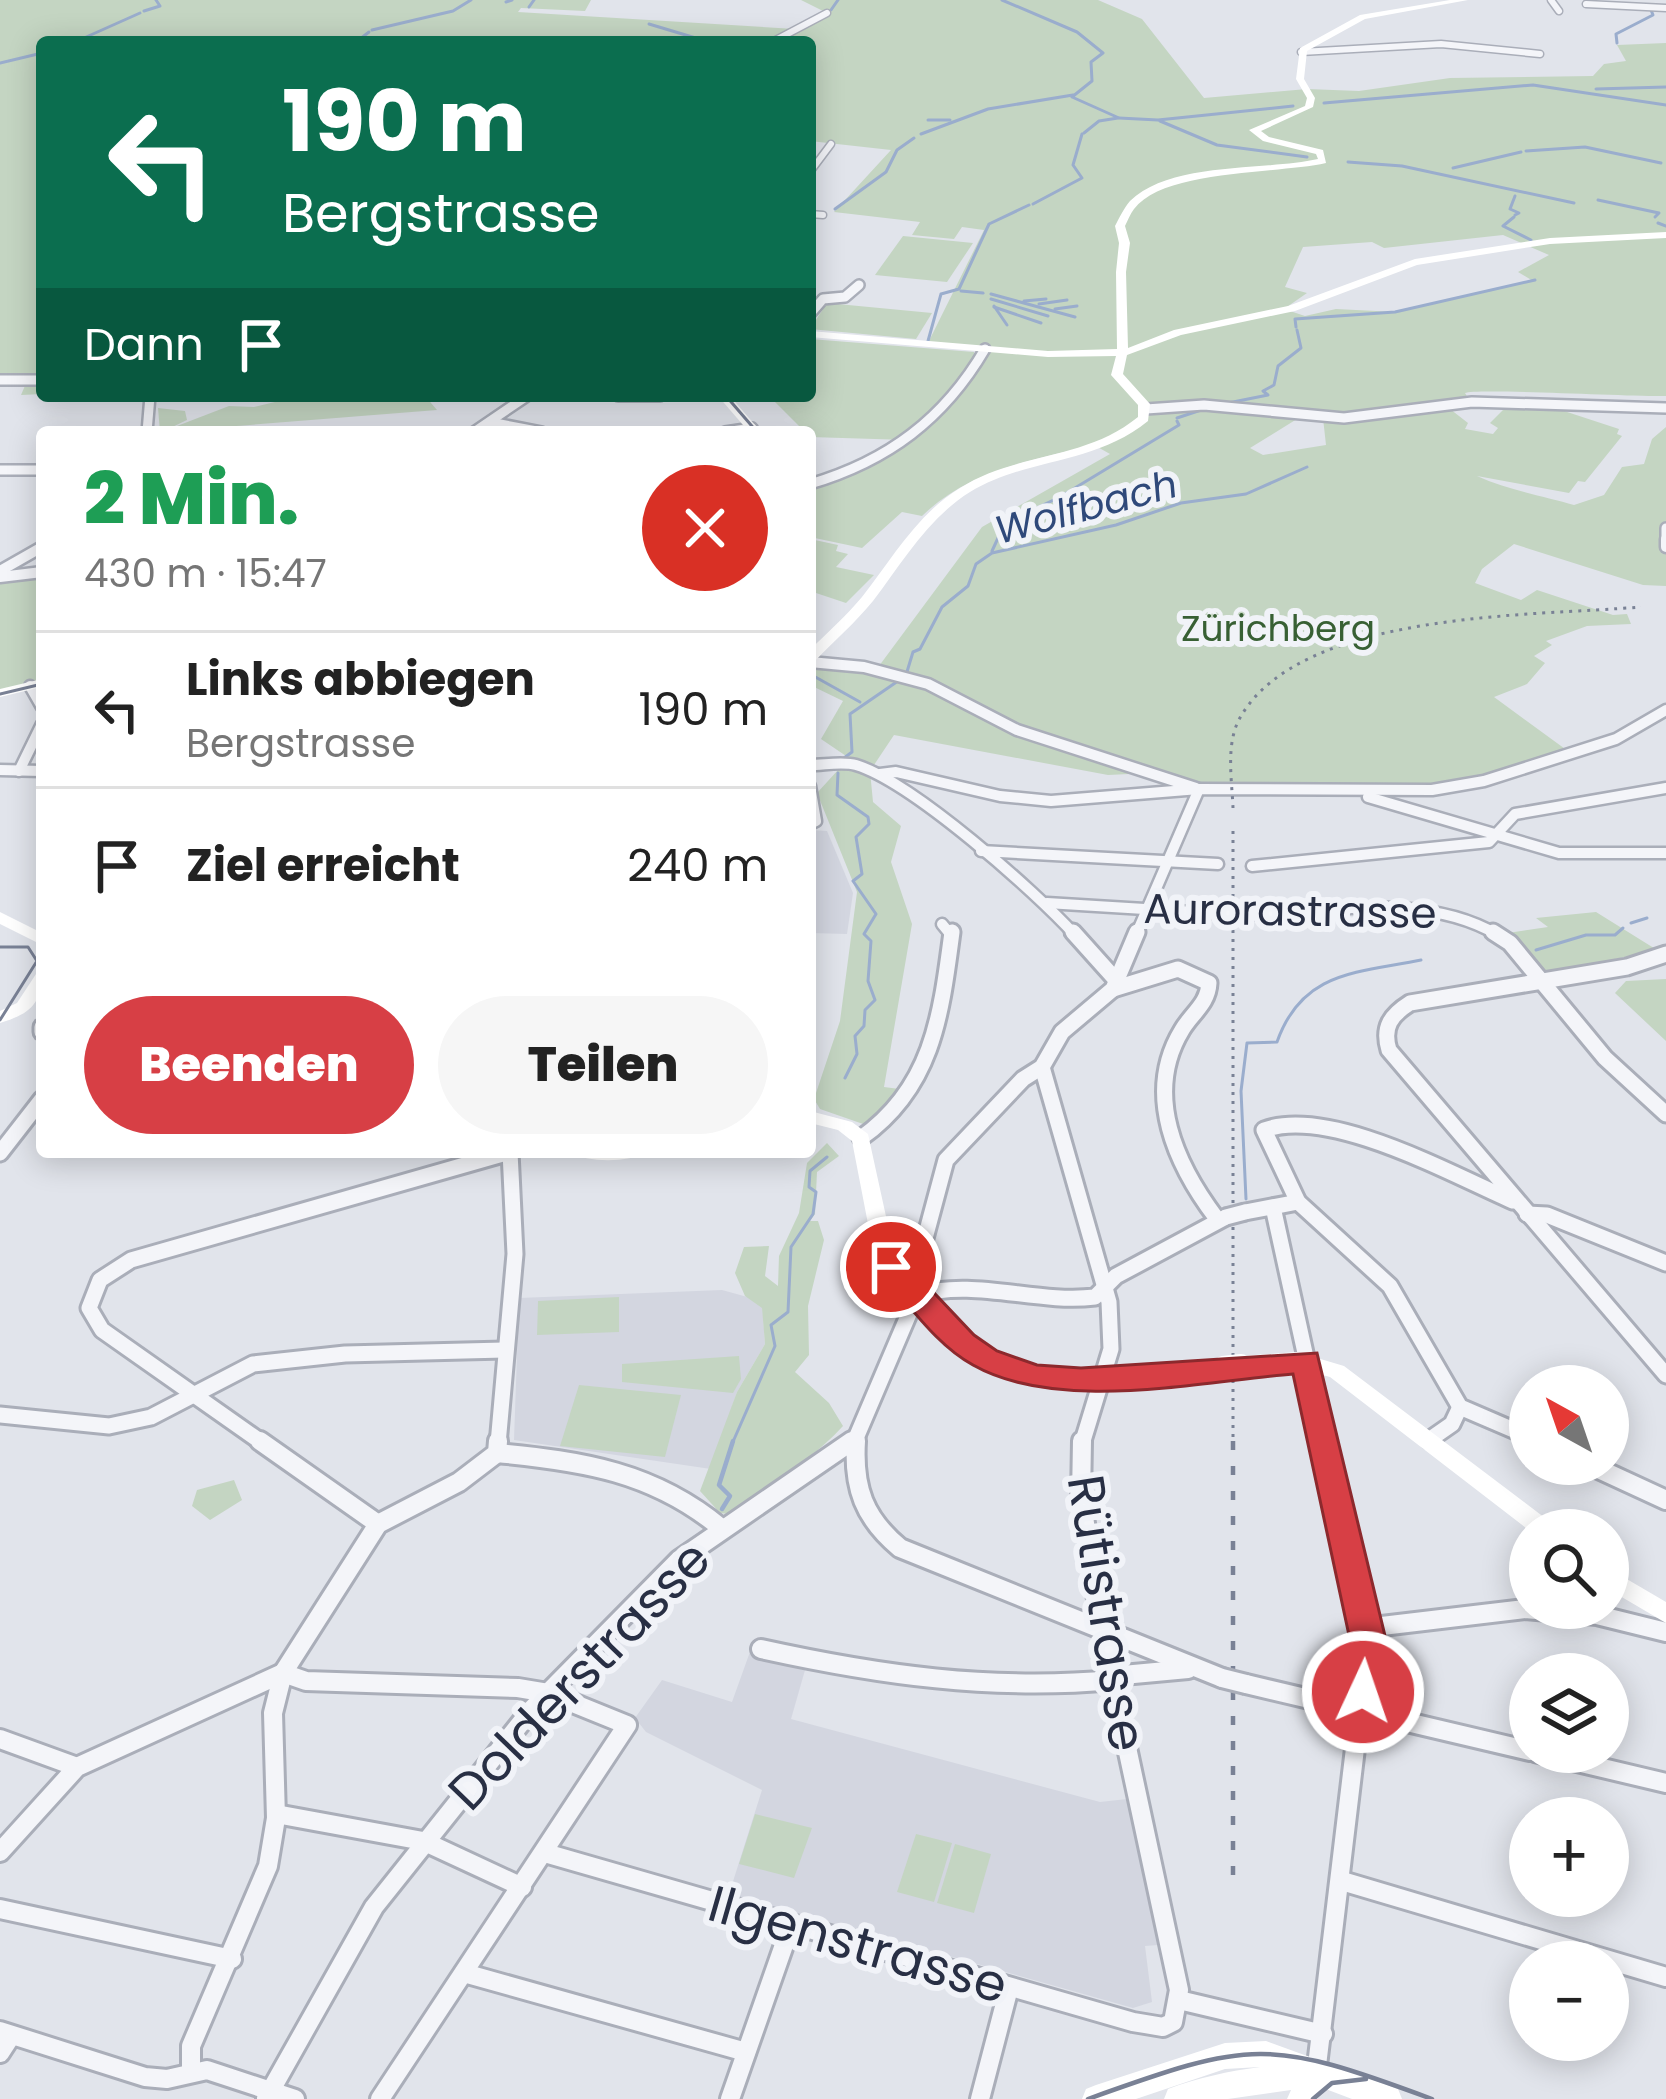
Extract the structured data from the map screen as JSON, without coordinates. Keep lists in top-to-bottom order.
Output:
{
  "streets": {
    "street": [
      "Aurorastrasse",
      "Rütistrasse",
      "Dolderstrasse",
      "Ilgenstrasse"
    ]
  },
  "crossings": [
    ["Rütistrasse", "Ilgenstrasse"]
  ],
  "water": ["Wolfbach"],
  "parks": ["Zürichberg"],
  "north": "top left",
  "page": {
    "turn": ["190 m", "Bergstrasse"],
    "then": "Dann",
    "heading": ["2 Min.", "430 m · 15:47"],
    "list": [
      {
        "name": "Links abbiegen",
        "note": "Bergstrasse",
        "value": "190 m"
      },
      {
        "name": "Ziel erreicht",
        "value": "240 m"
      }
    ],
    "buttons": ["Beenden", "Teilen"],
    "map_buttons": ["+", "−"]
  }
}
